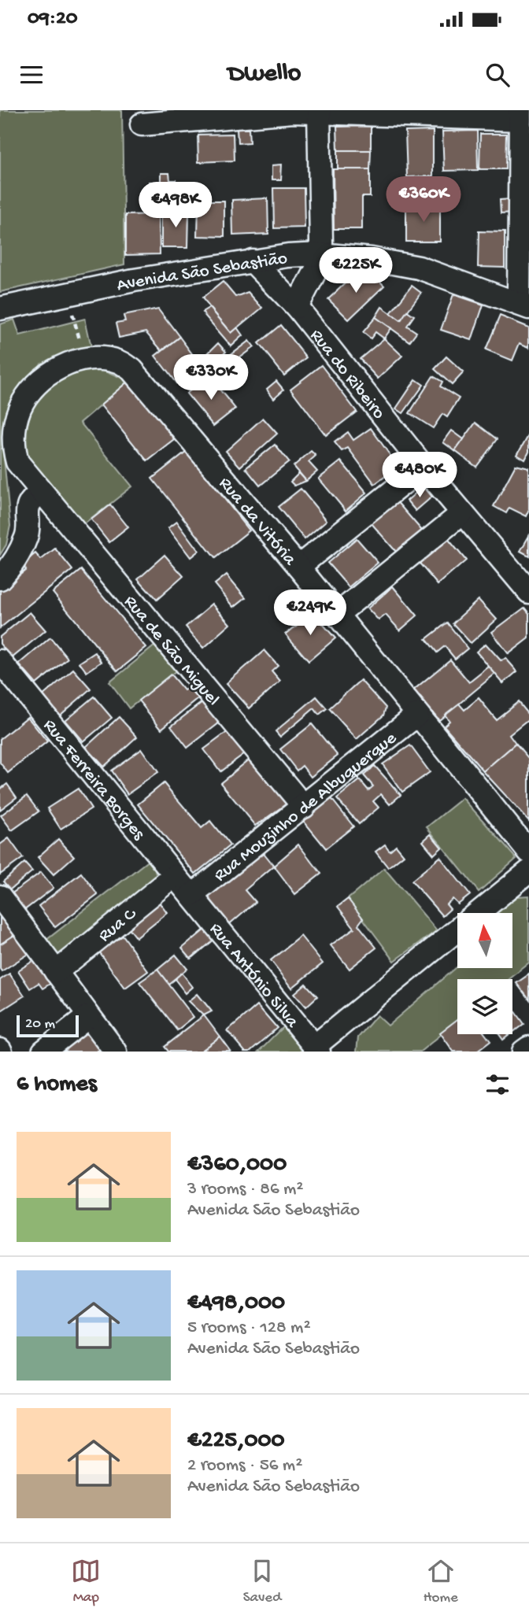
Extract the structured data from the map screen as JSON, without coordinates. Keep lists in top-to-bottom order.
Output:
{
  "streets": {
    "street": [
      "Avenida São Sebastião",
      "Rua do Ribeiro",
      "Rua da Vitória",
      "Rua de São Miguel",
      "Rua Ferreira Borges",
      "Rua Mouzinho de Albuquerque",
      "Rua C",
      "Rua António Silva"
    ]
  },
  "crossings": [
    ["Avenida São Sebastião", "Rua do Ribeiro"],
    ["Rua da Vitória", "Rua de São Miguel"],
    ["Rua da Vitória", "Rua Mouzinho de Albuquerque"],
    ["Rua de São Miguel", "Rua Mouzinho de Albuquerque"],
    ["Rua Ferreira Borges", "Rua Mouzinho de Albuquerque"],
    ["Rua Ferreira Borges", "Rua C"],
    ["Rua Ferreira Borges", "Rua António Silva"],
    ["Rua Mouzinho de Albuquerque", "Rua António Silva"]
  ],
  "scale_bar": "20 m",
  "north": "top",
  "page": {
    "status": "09:20",
    "header": "Dwello",
    "price": [
      "€360K",
      "€498K",
      "€225K",
      "€330K",
      "€480K",
      "€249K"
    ],
    "scale": "20 m",
    "heading": "6 homes",
    "list": [
      {
        "name": "€360,000",
        "note": "3 rooms · 86 m² · Avenida São Sebastião"
      },
      {
        "name": "€498,000",
        "note": "5 rooms · 128 m² · Avenida São Sebastião"
      },
      {
        "name": "€225,000",
        "note": "2 rooms · 56 m² · Avenida São Sebastião"
      }
    ],
    "tabs": ["Map", "Saved", "Home"]
  }
}
